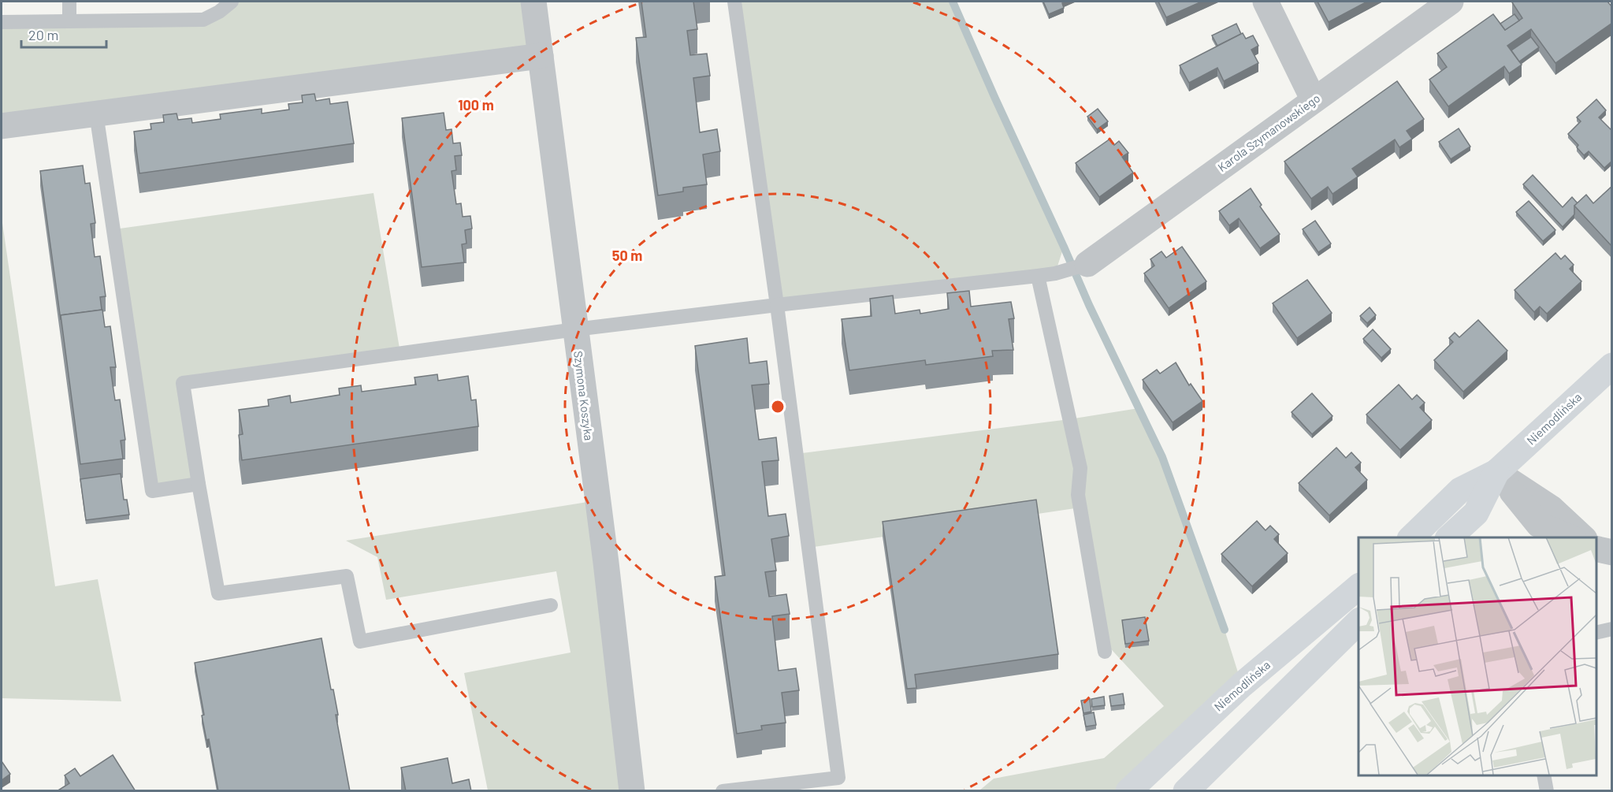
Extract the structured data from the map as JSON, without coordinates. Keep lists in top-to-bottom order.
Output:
{
  "streets": {
    "main road": ["Niemodlińska"],
    "street": ["Karola Szymanowskiego", "Szymona Koszyka"]
  },
  "scale_bar": "20 m",
  "rings": ["100 m", "50 m"]
}
